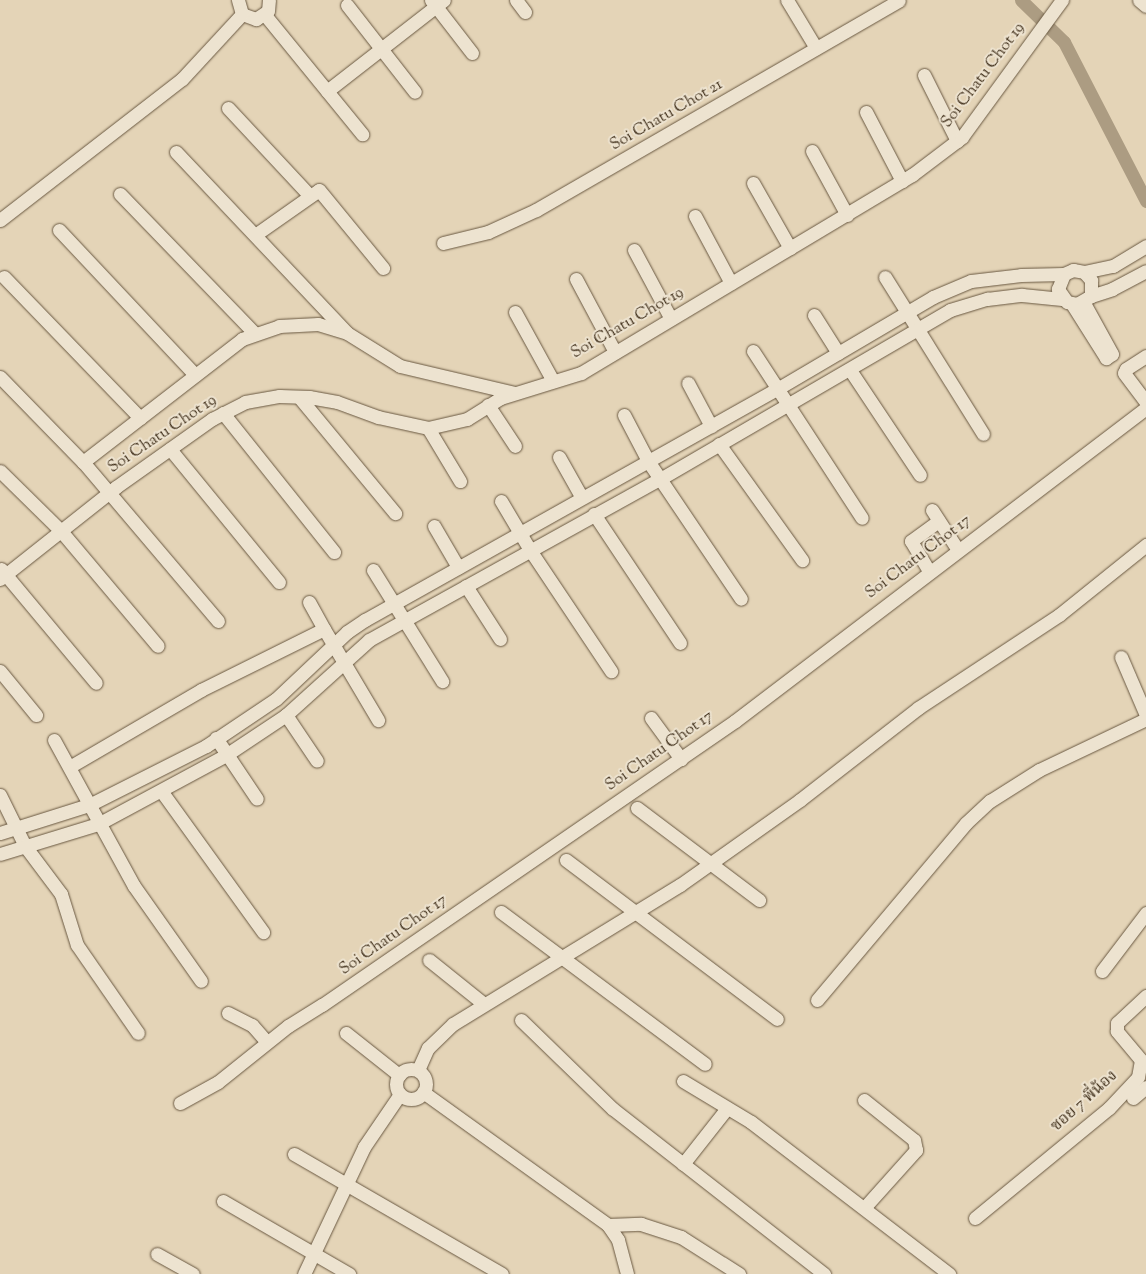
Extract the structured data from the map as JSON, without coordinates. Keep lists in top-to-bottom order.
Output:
{
  "streets": {
    "street": [
      "Soi Chatu Chot 19",
      "Soi Chatu Chot 21",
      "Soi Chatu Chot 17",
      "ซอย 7 พี่น้อง"
    ]
  }
}
